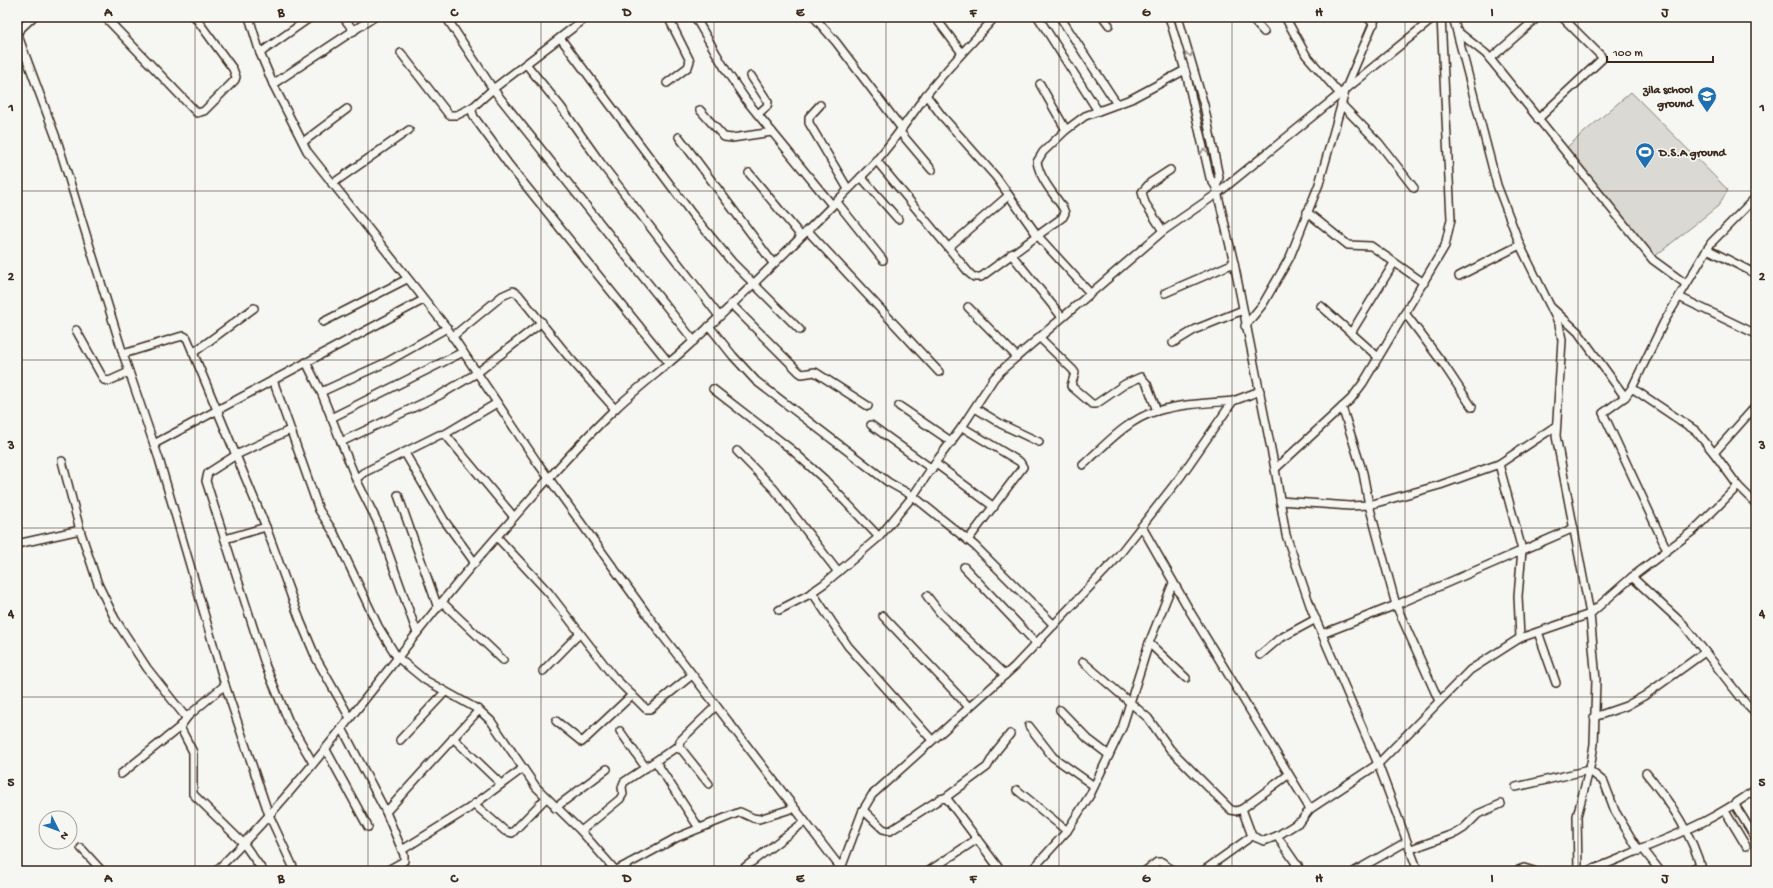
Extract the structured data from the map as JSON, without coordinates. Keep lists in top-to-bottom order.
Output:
{
  "places": {
    "school or university": ["zila school ground"],
    "sports": ["D.S.A ground"]
  },
  "scale_bar": "100 m",
  "north": "bottom right",
  "grid": {
    "columns": [
      "A",
      "B",
      "C",
      "D",
      "E",
      "F",
      "G",
      "H",
      "I",
      "J"
    ],
    "rows": [
      "1",
      "2",
      "3",
      "4",
      "5"
    ]
  }
}
